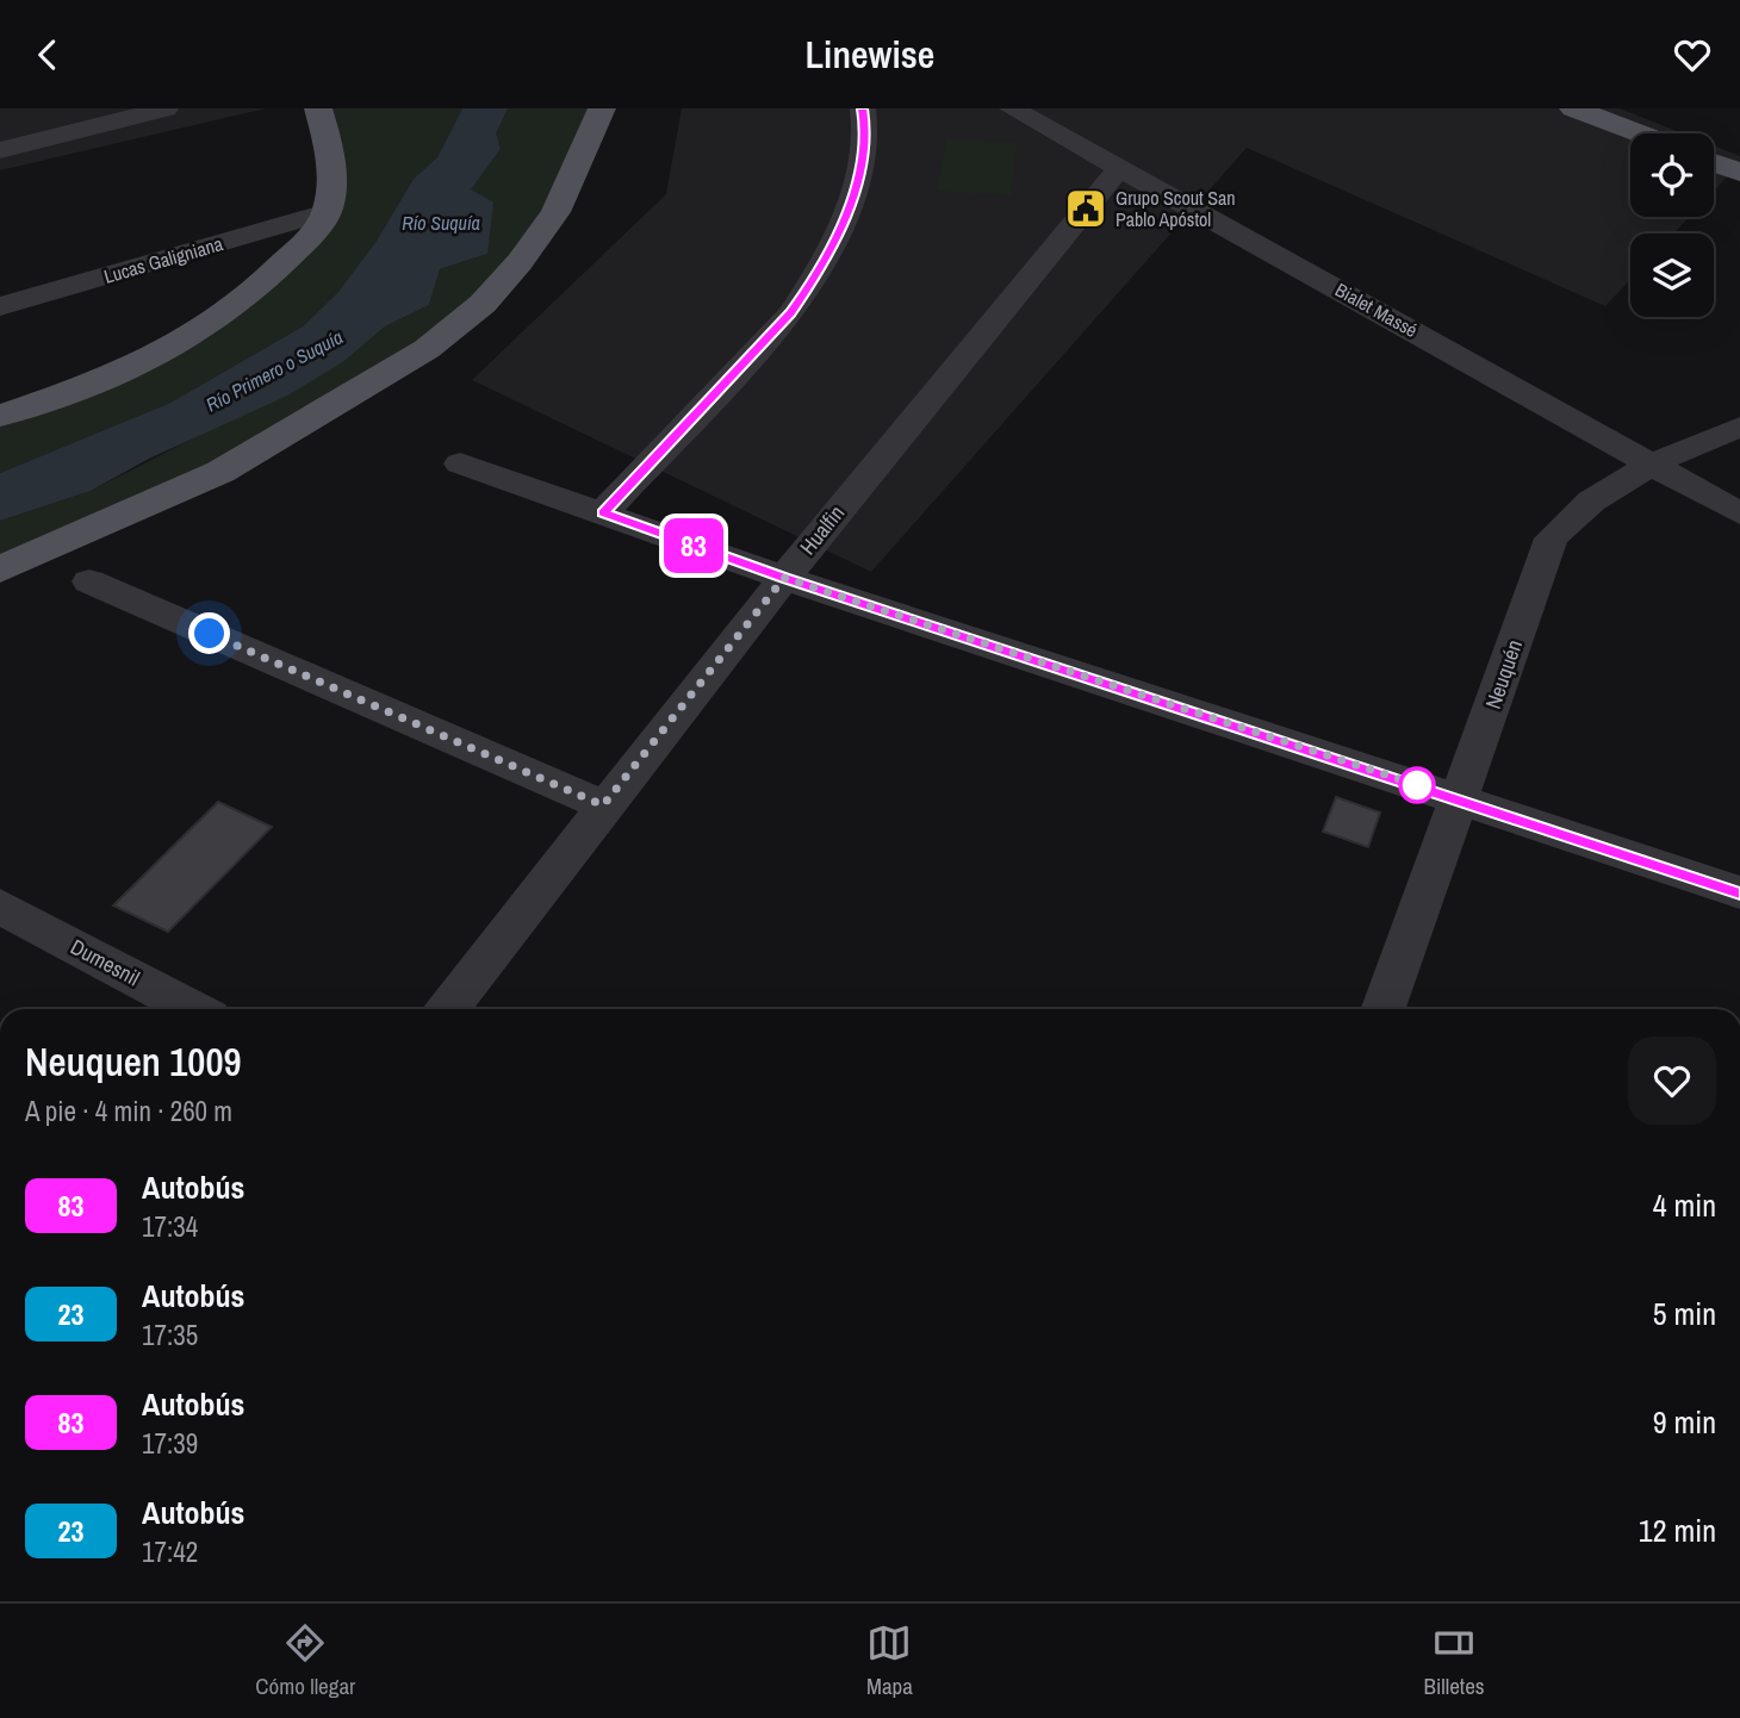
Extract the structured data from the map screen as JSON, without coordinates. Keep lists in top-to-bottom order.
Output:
{
  "streets": {
    "street": [
      "Lucas Galigniana",
      "Bialet Massé",
      "Hualfin",
      "Neuquén",
      "Dumesnil"
    ]
  },
  "crossings": [
    ["Bialet Massé", "Hualfin"],
    ["Bialet Massé", "Neuquén"]
  ],
  "water": ["Río Suquía", "Río Primero o Suquía"],
  "places": {
    "public building": ["Grupo Scout San Pablo Apóstol"]
  },
  "lines": ["bus line 83"],
  "page": {
    "header": "Linewise",
    "on_map": "83",
    "heading": ["Neuquen 1009", "A pie · 4 min · 260 m"],
    "list": [
      {
        "mark": "83",
        "name": "Autobús",
        "note": "17:34",
        "value": "4 min"
      },
      {
        "mark": "23",
        "name": "Autobús",
        "note": "17:35",
        "value": "5 min"
      },
      {
        "mark": "83",
        "name": "Autobús",
        "note": "17:39",
        "value": "9 min"
      },
      {
        "mark": "23",
        "name": "Autobús",
        "note": "17:42",
        "value": "12 min"
      }
    ],
    "tabs": ["Cómo llegar", "Mapa", "Billetes"]
  }
}
